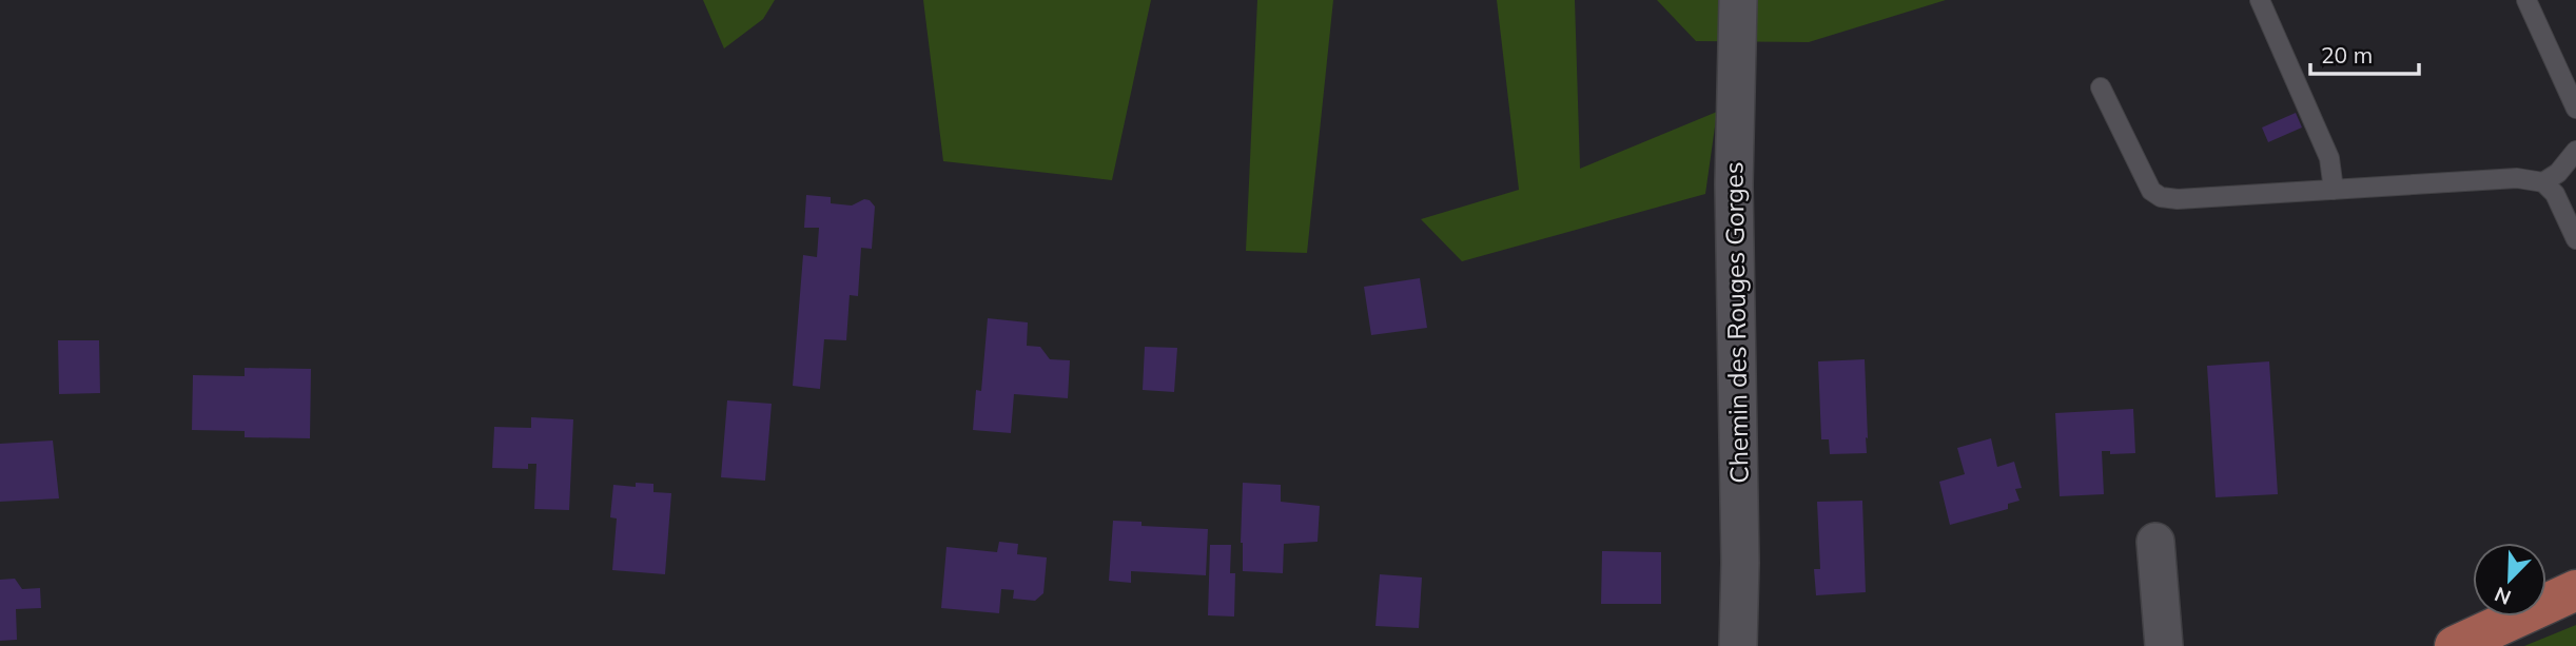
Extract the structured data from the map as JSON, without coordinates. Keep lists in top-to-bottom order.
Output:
{
  "streets": {
    "street": ["Chemin des Rouges Gorges"]
  },
  "scale_bar": "20 m",
  "north": "bottom left"
}
